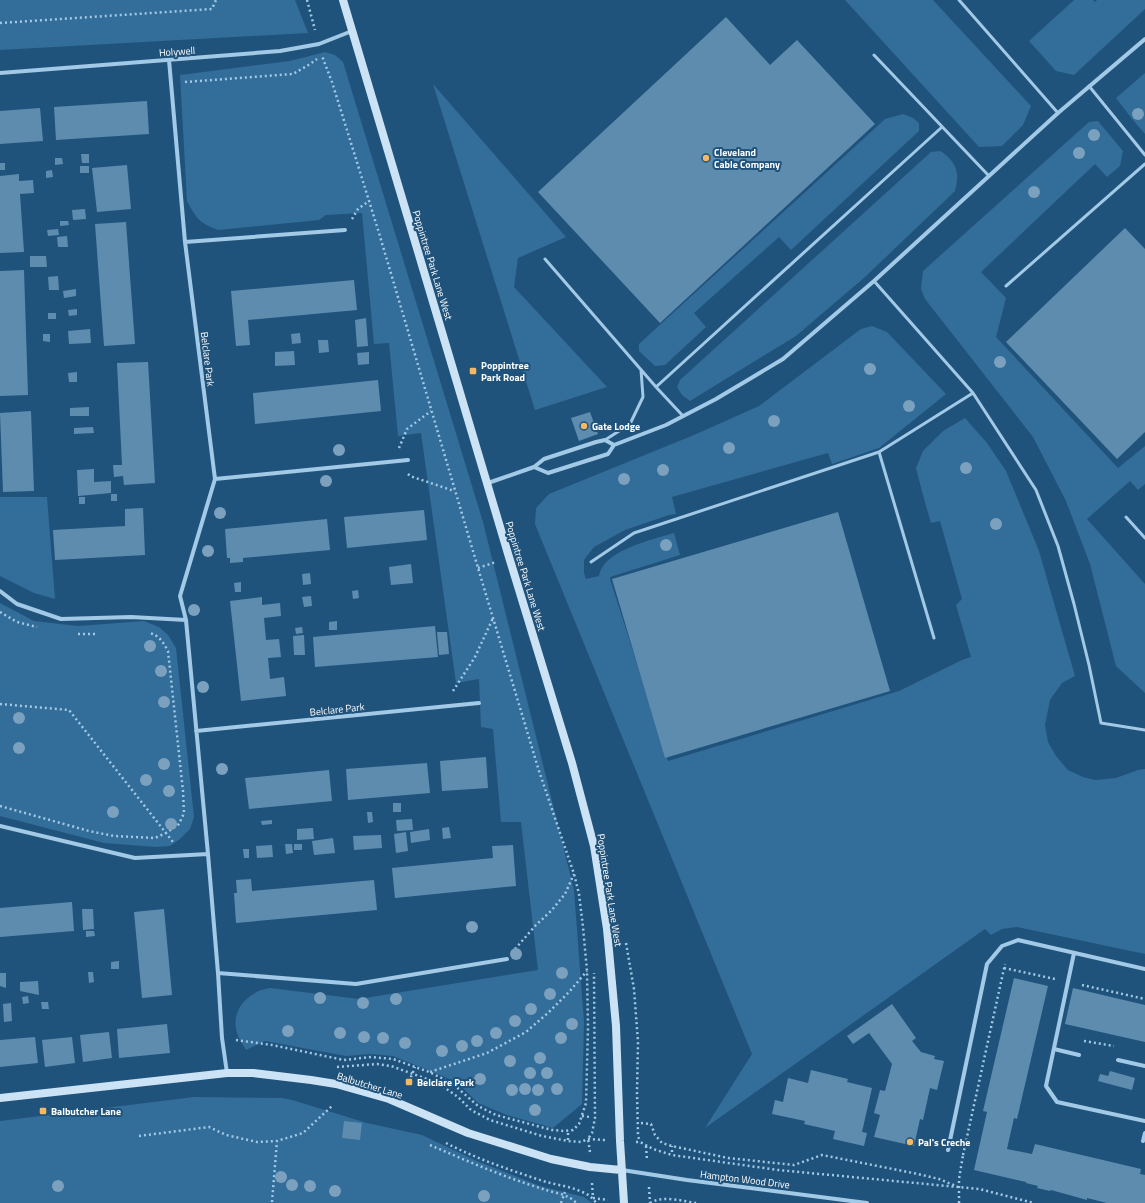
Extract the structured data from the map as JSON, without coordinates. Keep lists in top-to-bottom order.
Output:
{
  "streets": {
    "street": [
      "Holywell",
      "Poppintree Park Lane West",
      "Belclare Park",
      "Balbutcher Lane",
      "Hampton Wood Drive"
    ]
  },
  "crossings": [
    ["Holywell", "Poppintree Park Lane West"],
    ["Holywell", "Belclare Park"],
    ["Poppintree Park Lane West", "Balbutcher Lane"],
    ["Poppintree Park Lane West", "Hampton Wood Drive"],
    ["Belclare Park", "Balbutcher Lane"],
    ["Balbutcher Lane", "Hampton Wood Drive"]
  ],
  "places": {
    "other": ["Cleveland Cable Company", "Gate Lodge", "Pal's Creche"],
    "transit": ["Poppintree Park Road", "Belclare Park", "Balbutcher Lane"]
  }
}
